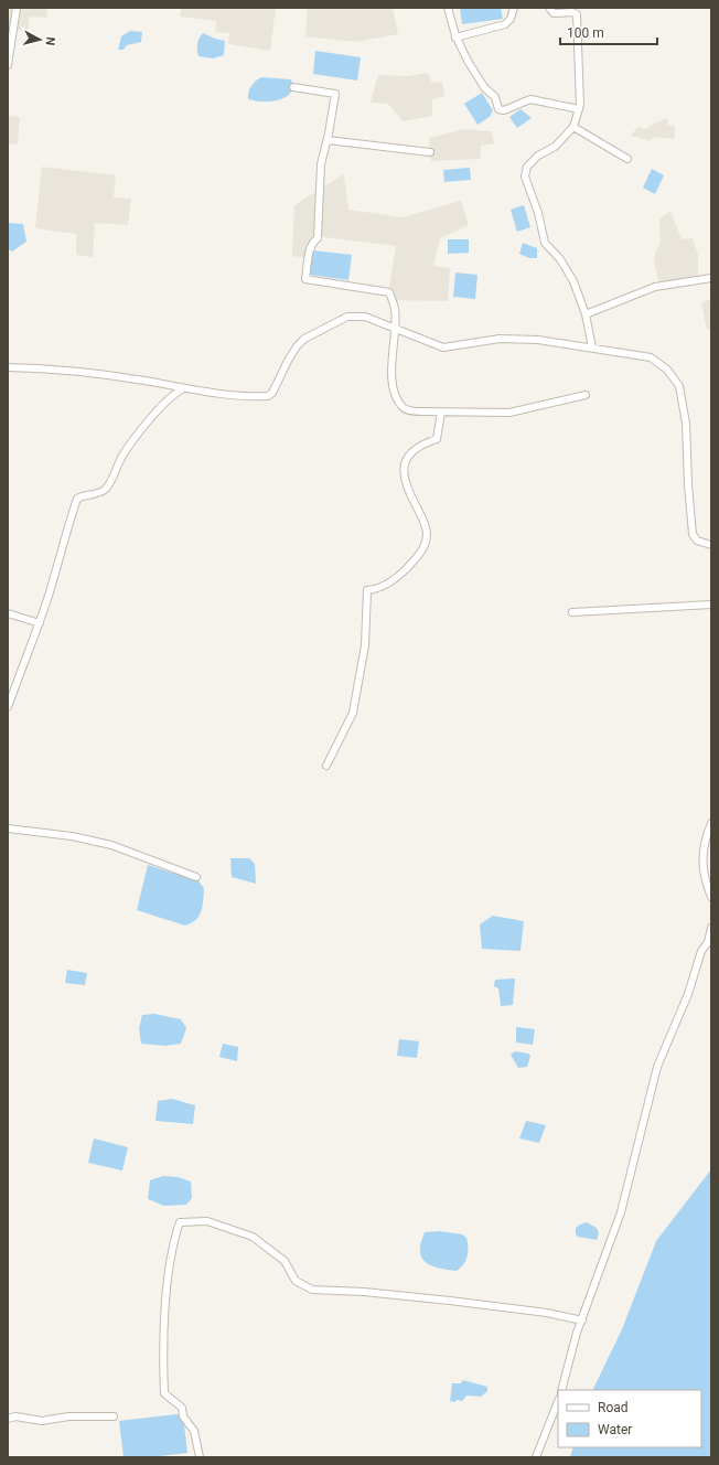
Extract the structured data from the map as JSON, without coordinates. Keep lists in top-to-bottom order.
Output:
{
  "legend": ["Road", "Water"],
  "scale_bar": "100 m",
  "north": "right"
}
